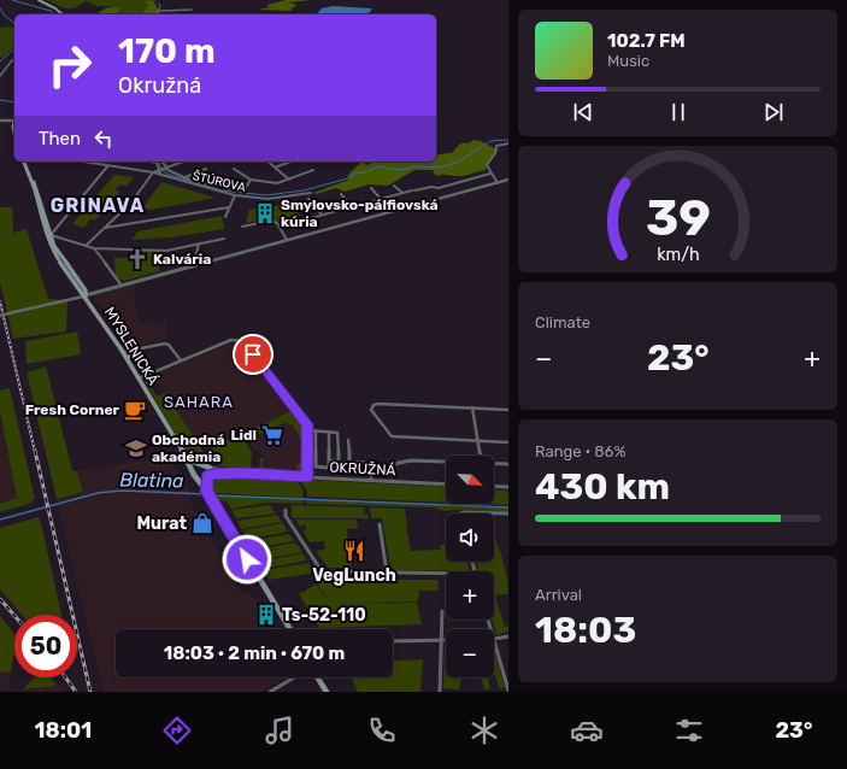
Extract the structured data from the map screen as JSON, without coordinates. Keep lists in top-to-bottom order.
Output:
{
  "streets": {
    "main road": ["MYSLENICKÁ"],
    "street": ["ŠTÚROVA", "OKRUŽNÁ"]
  },
  "crossings": [
    ["MYSLENICKÁ", "OKRUŽNÁ"]
  ],
  "districts": ["GRINAVA", "SAHARA"],
  "water": ["Blatina"],
  "places": {
    "building": ["Smylovsko-pálfiovská kúria", "Ts-52-110"],
    "church": ["Kalvária"],
    "cafe": ["Fresh Corner"],
    "supermarket": ["Lidl"],
    "school or university": ["Obchodná akadémia"],
    "shop": ["Murat"],
    "restaurant": ["VegLunch"]
  },
  "north": "bottom right",
  "page": {
    "turn": ["170 m", "Okružná"],
    "song": ["102.7 FM", "Music"],
    "then": "Then",
    "tile": [
      "Climate",
      ["Range · 86%", "430 km"],
      ["Arrival", "18:03"]
    ],
    "heat": ["−", "23°", "+"],
    "map_buttons": ["+", "−"],
    "limit": "50",
    "trip": "18:03 · 2 min · 670 m",
    "tabs": ["18:01", "23°"],
    "gauge": ["39", "km/h"]
  }
}
